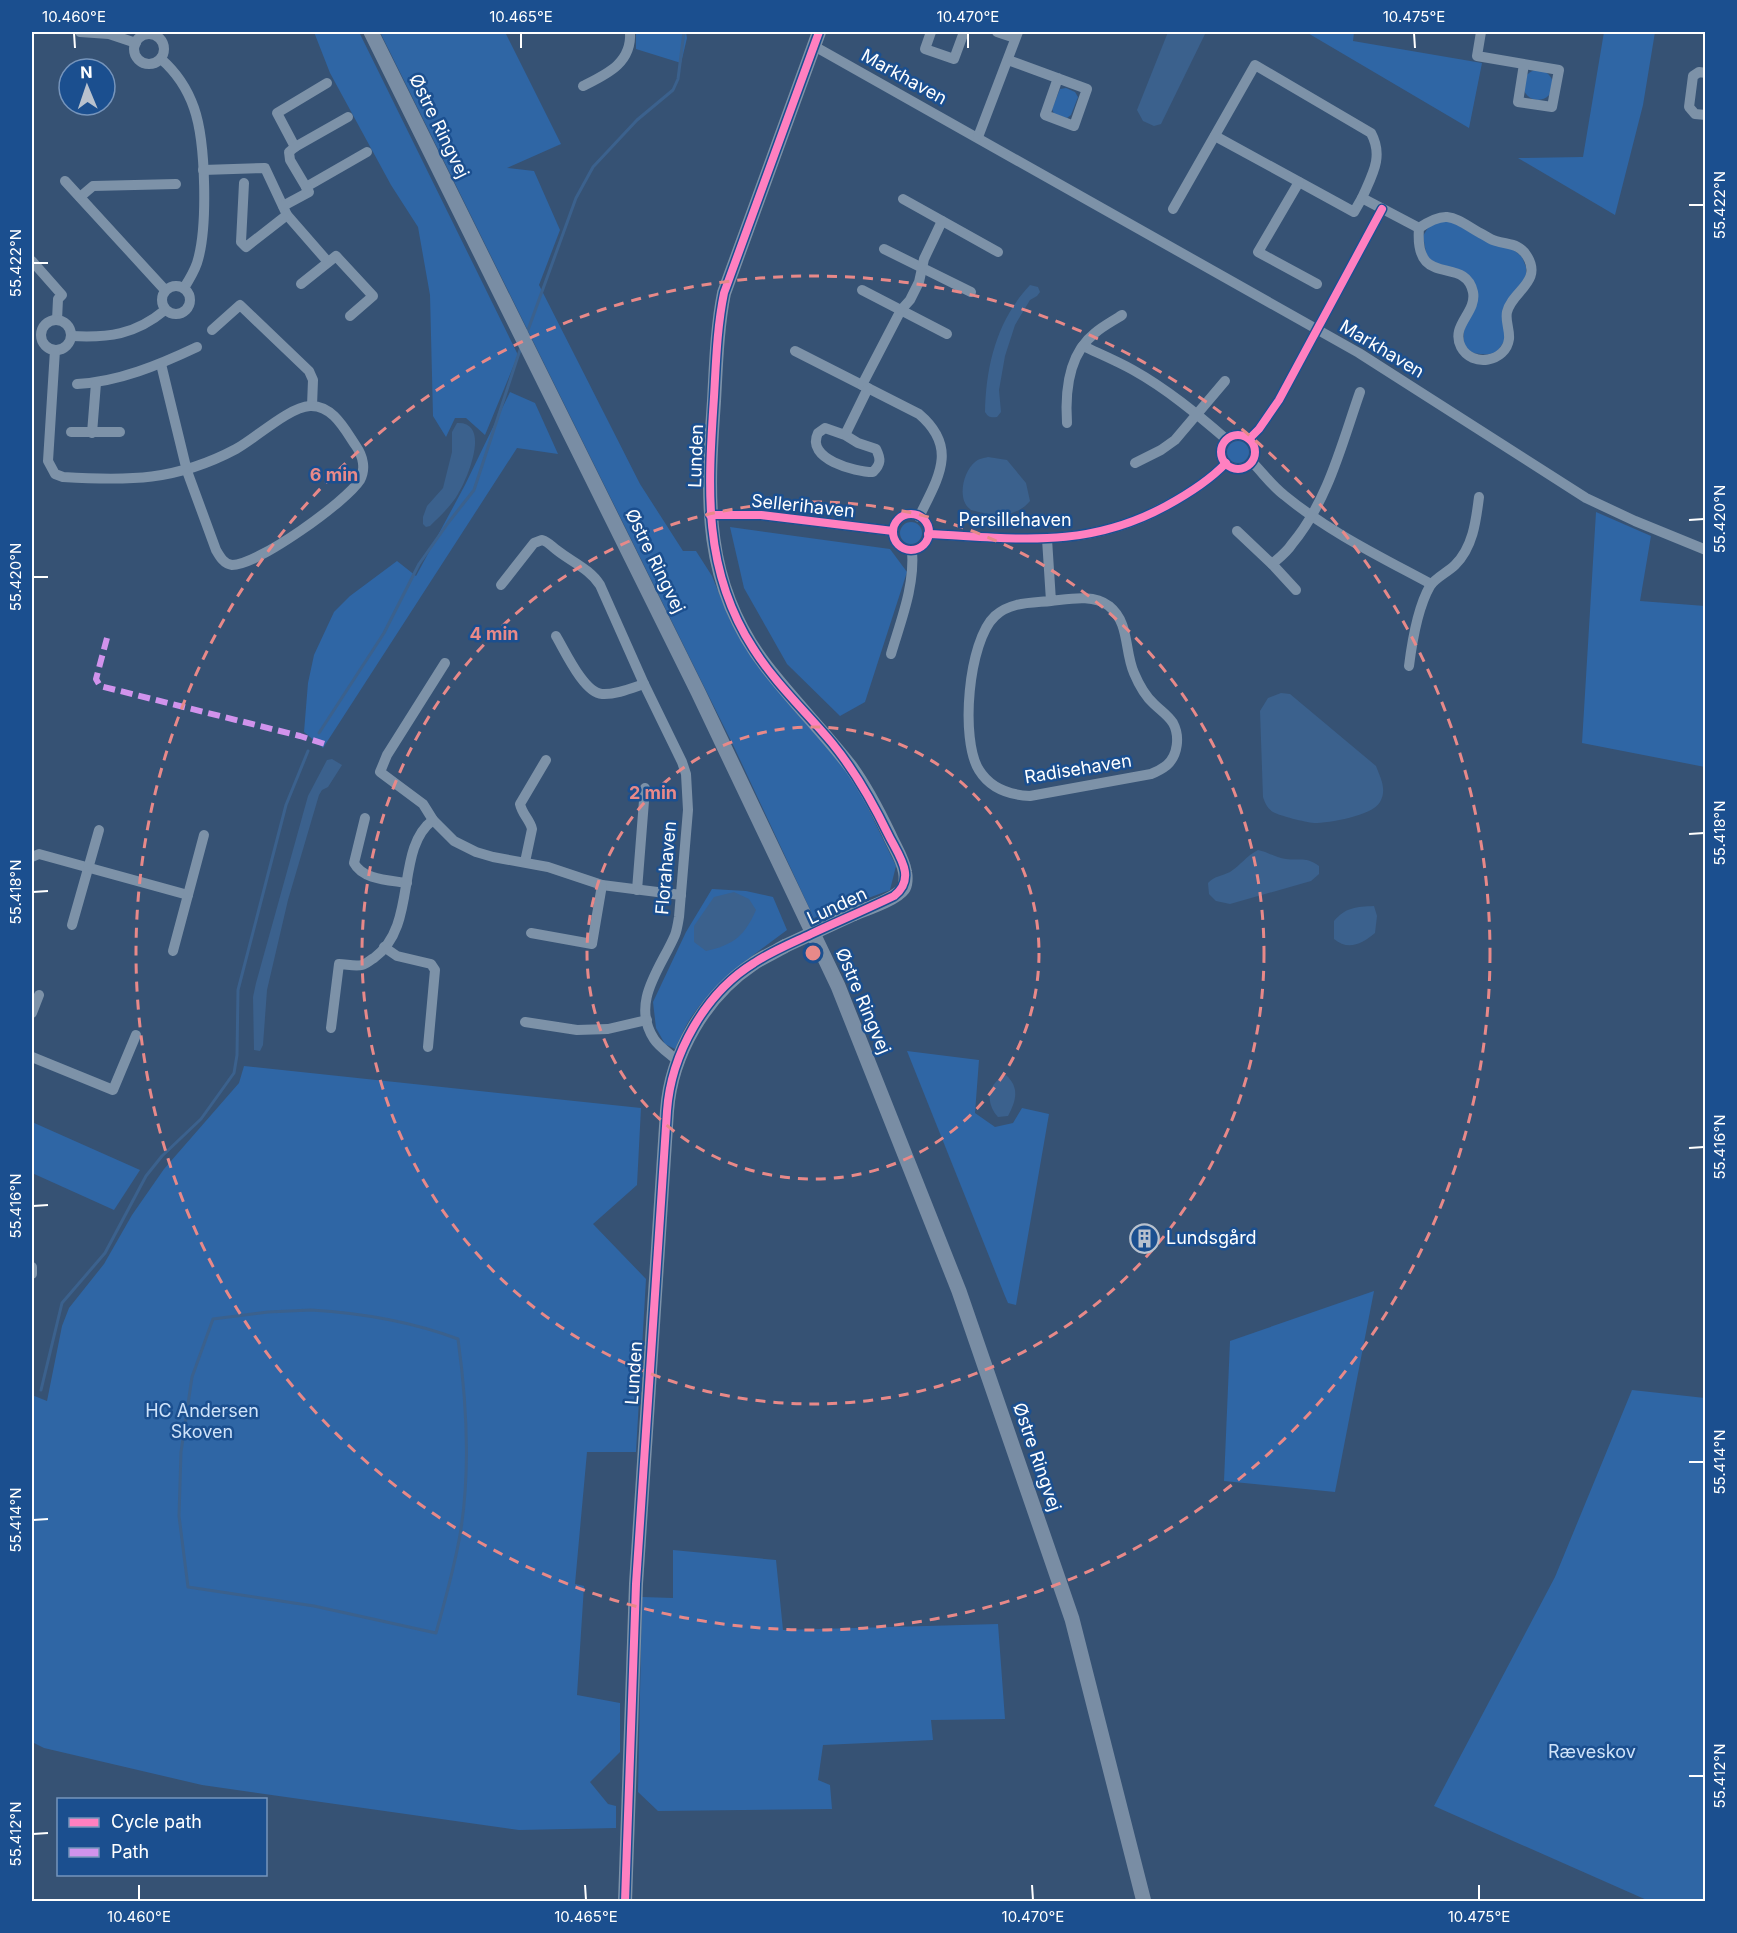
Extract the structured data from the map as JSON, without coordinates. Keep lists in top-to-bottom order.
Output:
{
  "streets": {
    "main road": ["Østre Ringvej"],
    "street": [
      "Markhaven",
      "Lunden",
      "Sellerihaven",
      "Persillehaven",
      "Radisehaven",
      "Florahaven"
    ]
  },
  "crossings": [
    ["Markhaven", "Lunden"],
    ["Lunden", "Sellerihaven"],
    ["Sellerihaven", "Persillehaven"]
  ],
  "parks": ["HC Andersen Skoven", "Ræveskov"],
  "places": {
    "building": ["Lundsgård"]
  },
  "legend": ["Cycle path", "Path"],
  "north": "top",
  "coordinates": [
    "10.460°E",
    "10.465°E",
    "10.470°E",
    "10.475°E",
    "55.422°N",
    "55.420°N",
    "55.418°N",
    "55.416°N",
    "55.414°N",
    "55.412°N"
  ],
  "rings": ["6 min", "4 min", "2 min"]
}
